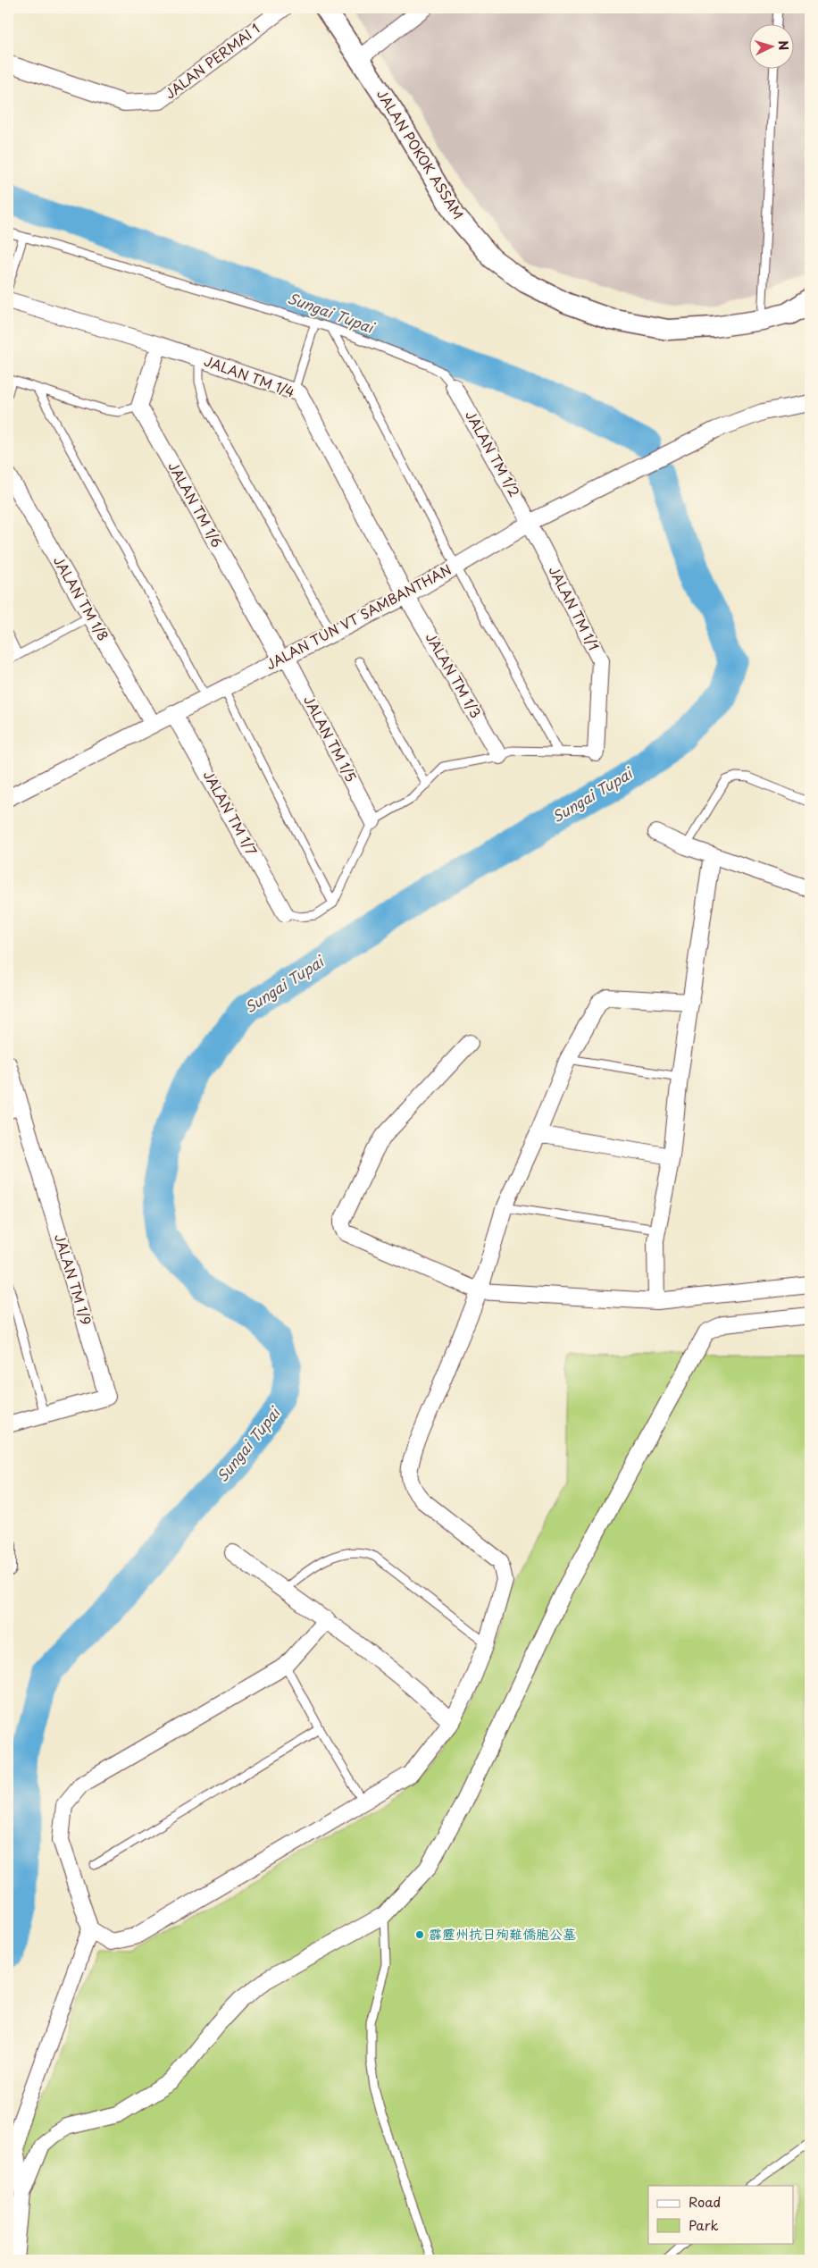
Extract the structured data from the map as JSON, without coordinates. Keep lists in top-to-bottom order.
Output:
{
  "streets": {
    "street": [
      "JALAN PERMAI 1",
      "JALAN POKOK ASSAM",
      "JALAN TM 1/4",
      "JALAN TM 1/2",
      "JALAN TM 1/6",
      "JALAN TM 1/8",
      "JALAN TM 1/1",
      "JALAN TUN VT SAMBANTHAN",
      "JALAN TM 1/3",
      "JALAN TM 1/5",
      "JALAN TM 1/7",
      "JALAN TM 1/9"
    ]
  },
  "crossings": [
    ["JALAN TM 1/4", "JALAN TUN VT SAMBANTHAN"],
    ["JALAN TM 1/4", "JALAN TM 1/3"],
    ["JALAN TM 1/2", "JALAN TM 1/1"],
    ["JALAN TM 1/2", "JALAN TUN VT SAMBANTHAN"],
    ["JALAN TM 1/6", "JALAN TUN VT SAMBANTHAN"],
    ["JALAN TM 1/6", "JALAN TM 1/5"],
    ["JALAN TM 1/8", "JALAN TUN VT SAMBANTHAN"],
    ["JALAN TM 1/1", "JALAN TUN VT SAMBANTHAN"],
    ["JALAN TUN VT SAMBANTHAN", "JALAN TM 1/3"],
    ["JALAN TUN VT SAMBANTHAN", "JALAN TM 1/5"],
    ["JALAN TUN VT SAMBANTHAN", "JALAN TM 1/7"]
  ],
  "water": ["Sungai Tupai"],
  "places": ["霹靂州抗日殉難僑胞公墓"],
  "legend": ["Road", "Park"],
  "north": "right"
}
